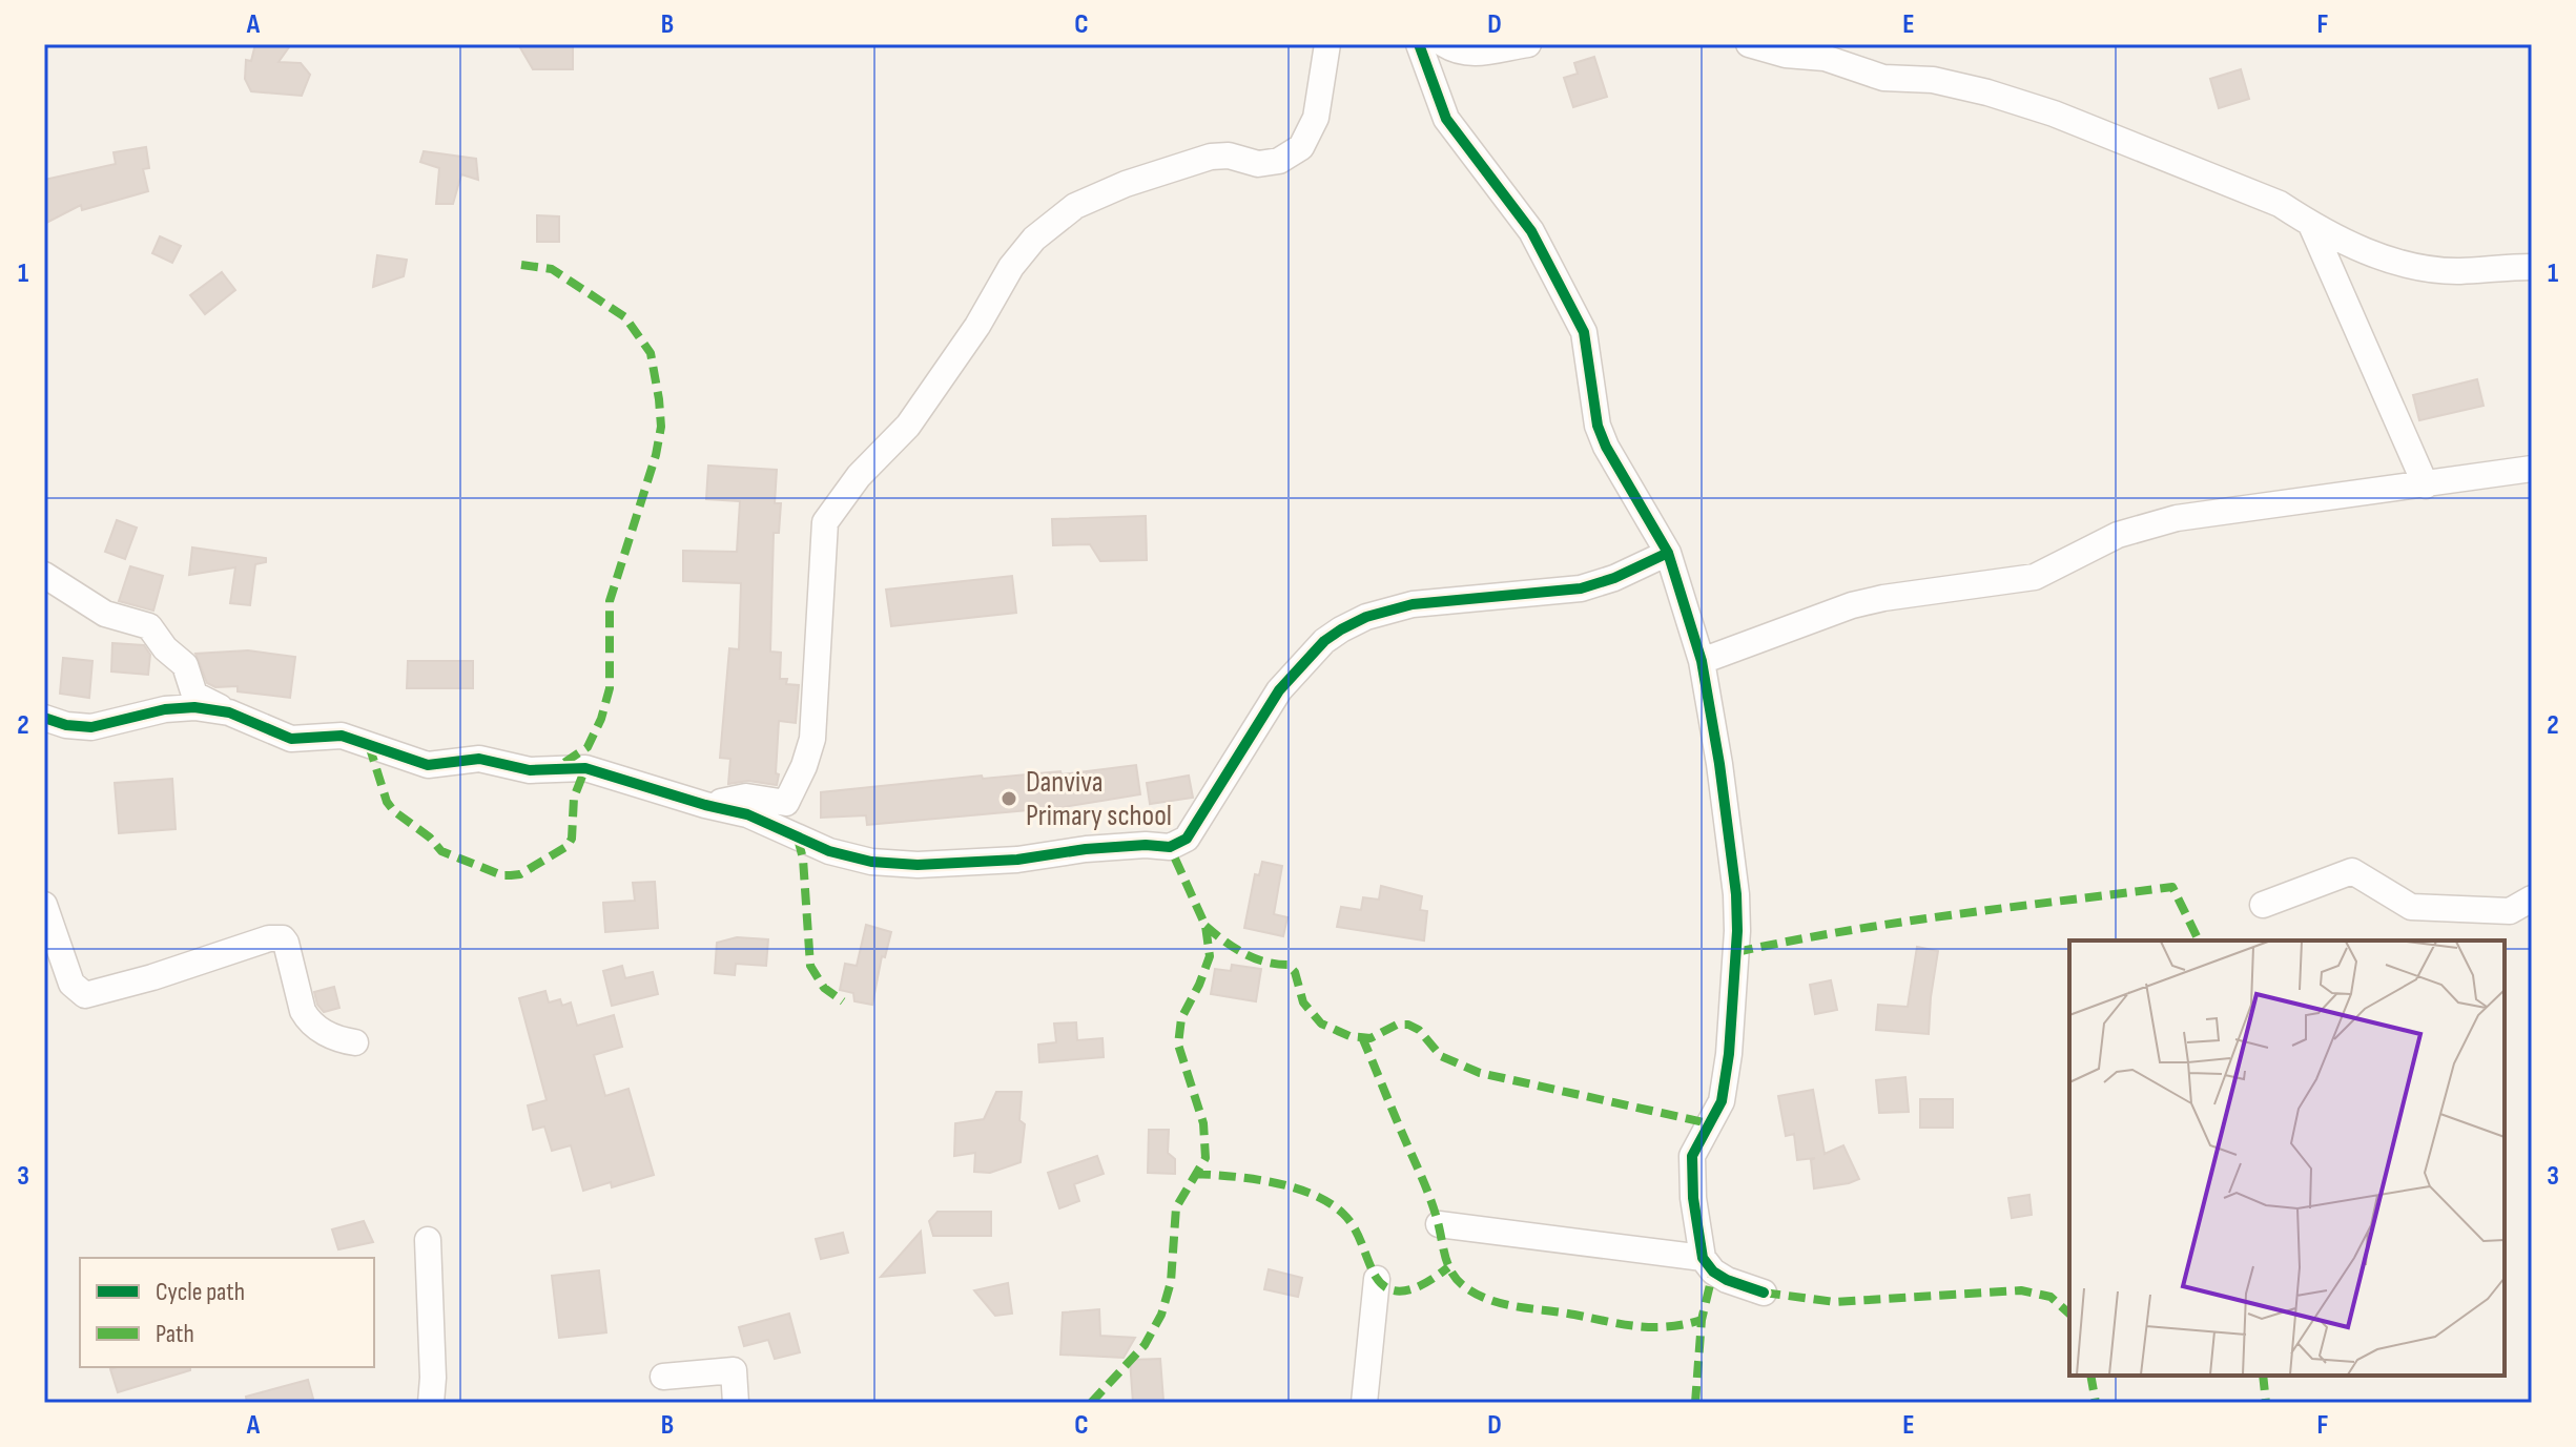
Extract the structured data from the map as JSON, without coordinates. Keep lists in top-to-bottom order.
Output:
{
  "places": ["Danviva Primary school"],
  "legend": ["Cycle path", "Path"],
  "grid": {
    "columns": [
      "A",
      "B",
      "C",
      "D",
      "E",
      "F"
    ],
    "rows": ["1", "2", "3"]
  }
}
